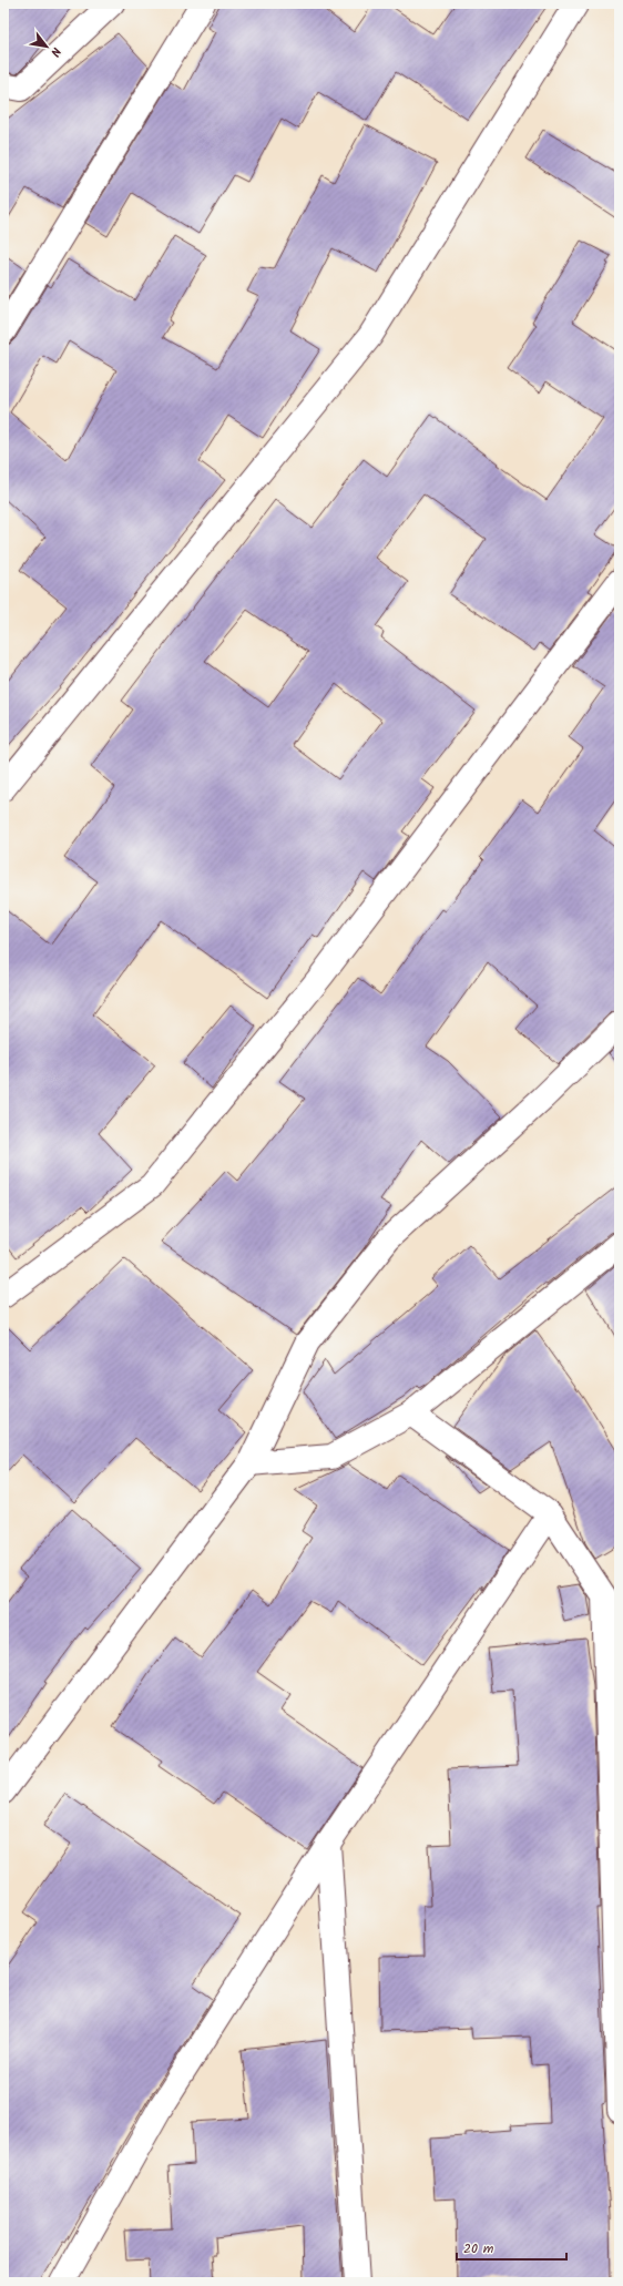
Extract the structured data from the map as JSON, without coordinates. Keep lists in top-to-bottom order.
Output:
{
  "scale_bar": "20 m",
  "north": "bottom right"
}
